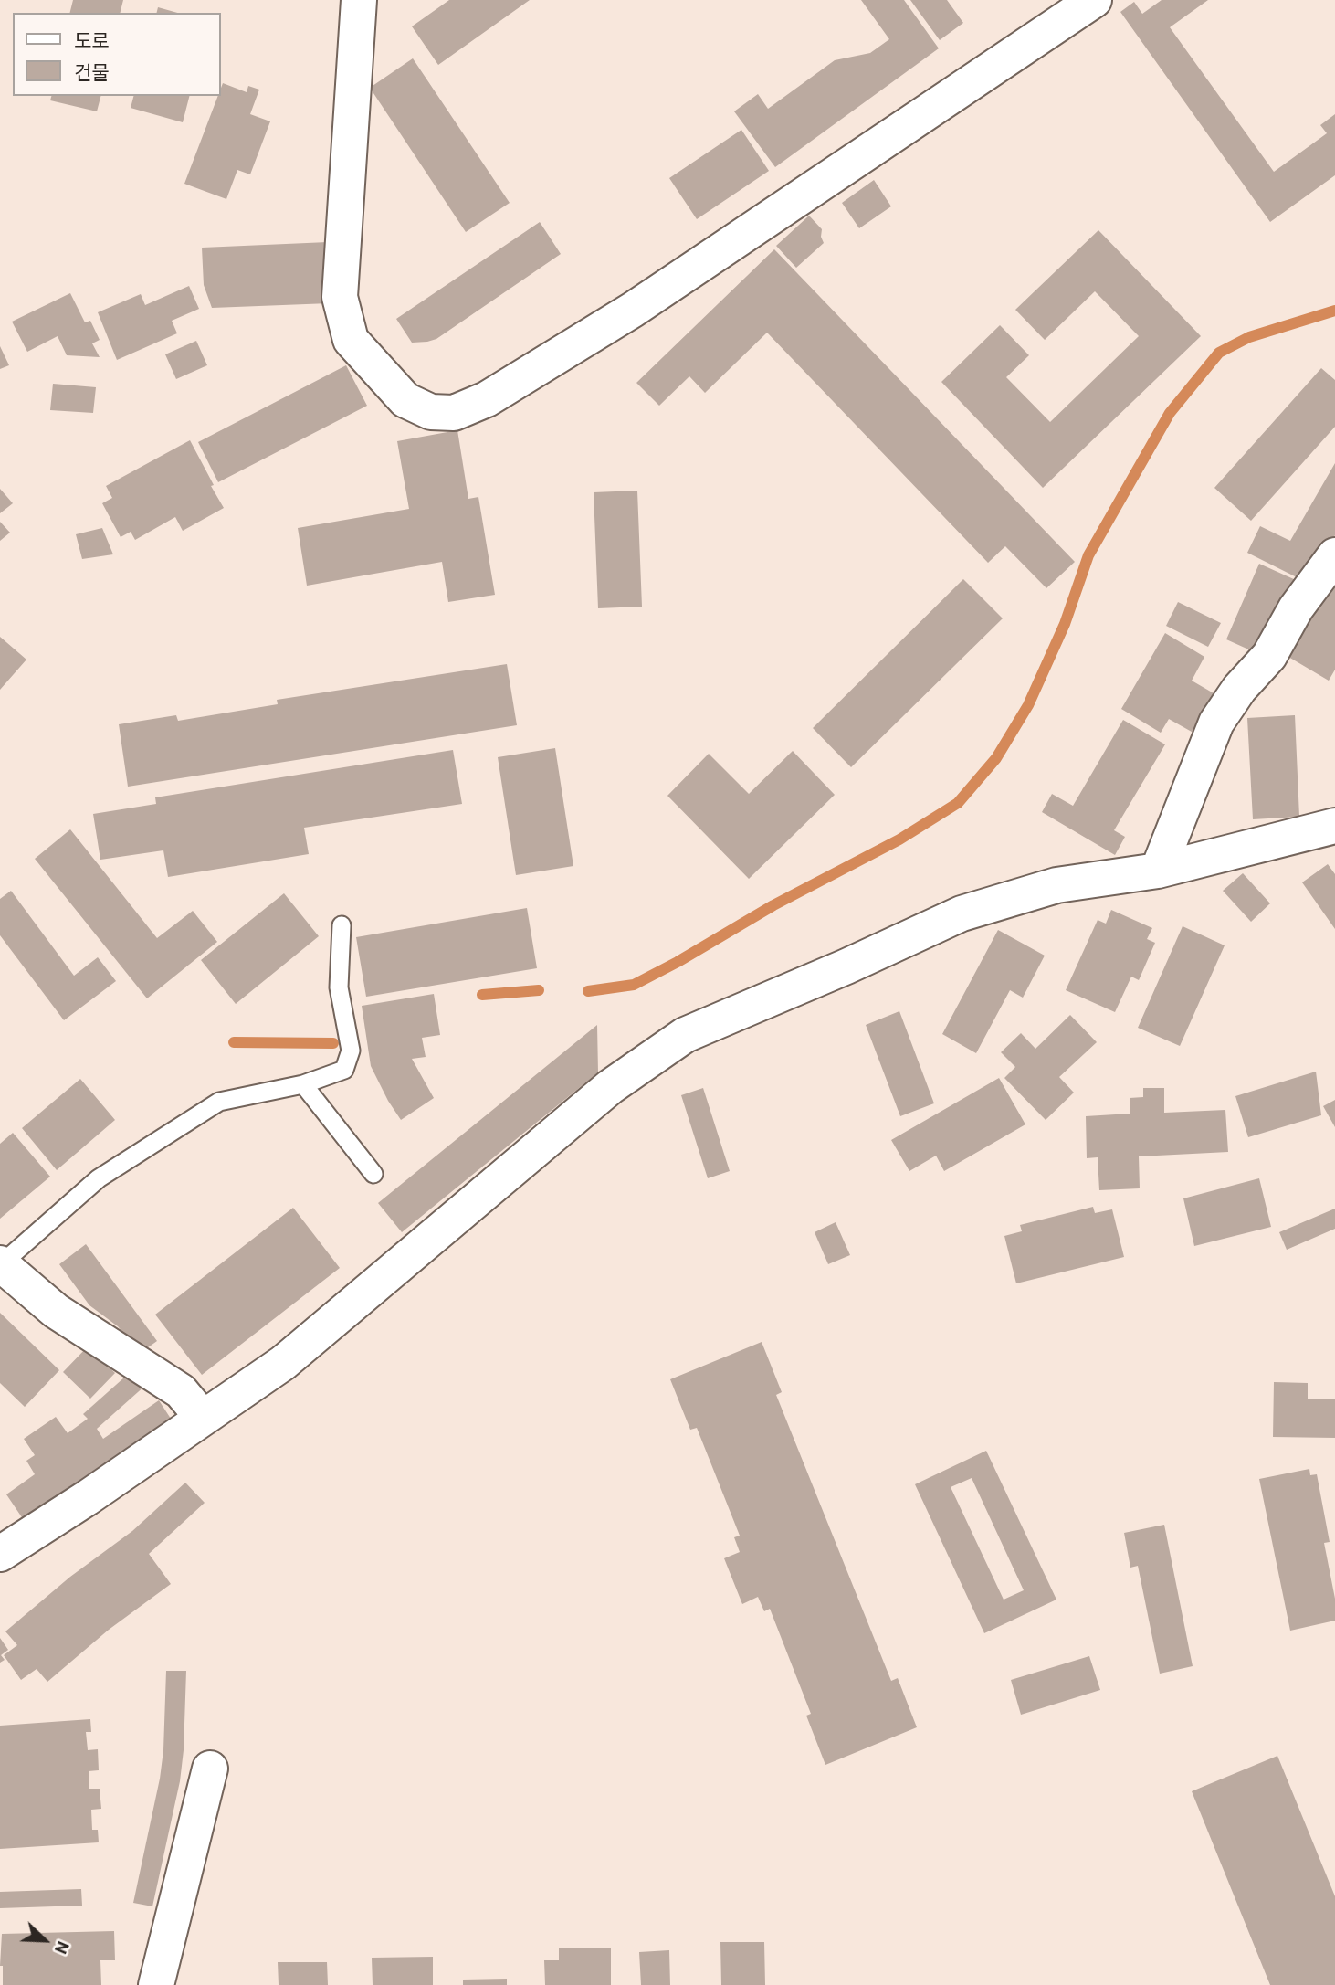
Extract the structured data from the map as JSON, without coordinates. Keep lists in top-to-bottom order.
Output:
{
  "legend": ["도로", "건물"],
  "north": "bottom right"
}
